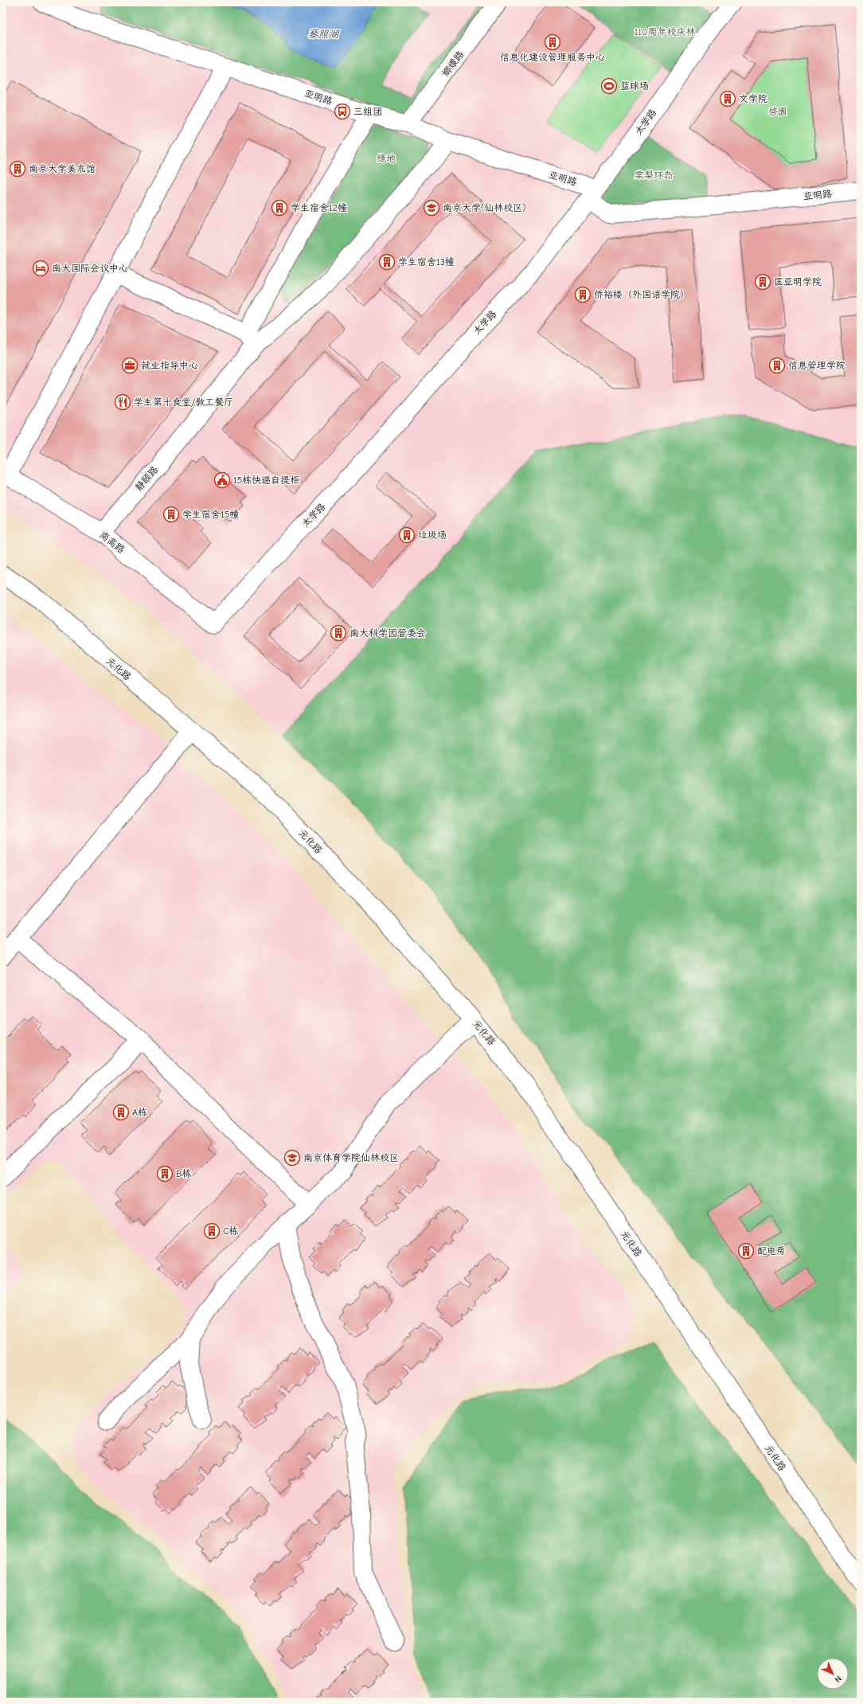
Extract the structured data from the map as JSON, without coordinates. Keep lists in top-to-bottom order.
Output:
{
  "streets": {
    "street": [
      "嫏嬛路",
      "亚明路",
      "太学路",
      "静颐路",
      "南高路",
      "元化路"
    ]
  },
  "crossings": [
    ["嫏嬛路", "亚明路"],
    ["亚明路", "太学路"],
    ["太学路", "南高路"],
    ["静颐路", "南高路"]
  ],
  "water": ["藜照湖"],
  "parks": [
    "110周年校庆林",
    "啓園",
    "绿地",
    "棠梨环岛"
  ],
  "places": {
    "building": [
      "信息化建设管理服务中心",
      "文学院",
      "南京大学美术馆",
      "学生宿舍12幢",
      "学生宿舍13幢",
      "匡亚明学院",
      "侨裕楼（外国语学院）",
      "信息管理学院",
      "学生宿舍15幢",
      "垃圾场",
      "南大科学园管委会",
      "A栋",
      "B栋",
      "C栋",
      "配电房"
    ],
    "sports": ["篮球场"],
    "bus stop": ["三组团"],
    "school or university": ["南京大学(仙林校区)", "南京体育学院仙林校区"],
    "hotel": ["南大国际会议中心"],
    "office": ["就业指导中心"],
    "restaurant": ["学生第十食堂/教工餐厅"],
    "public building": ["15栋快递自提柜"]
  },
  "north": "bottom right"
}
